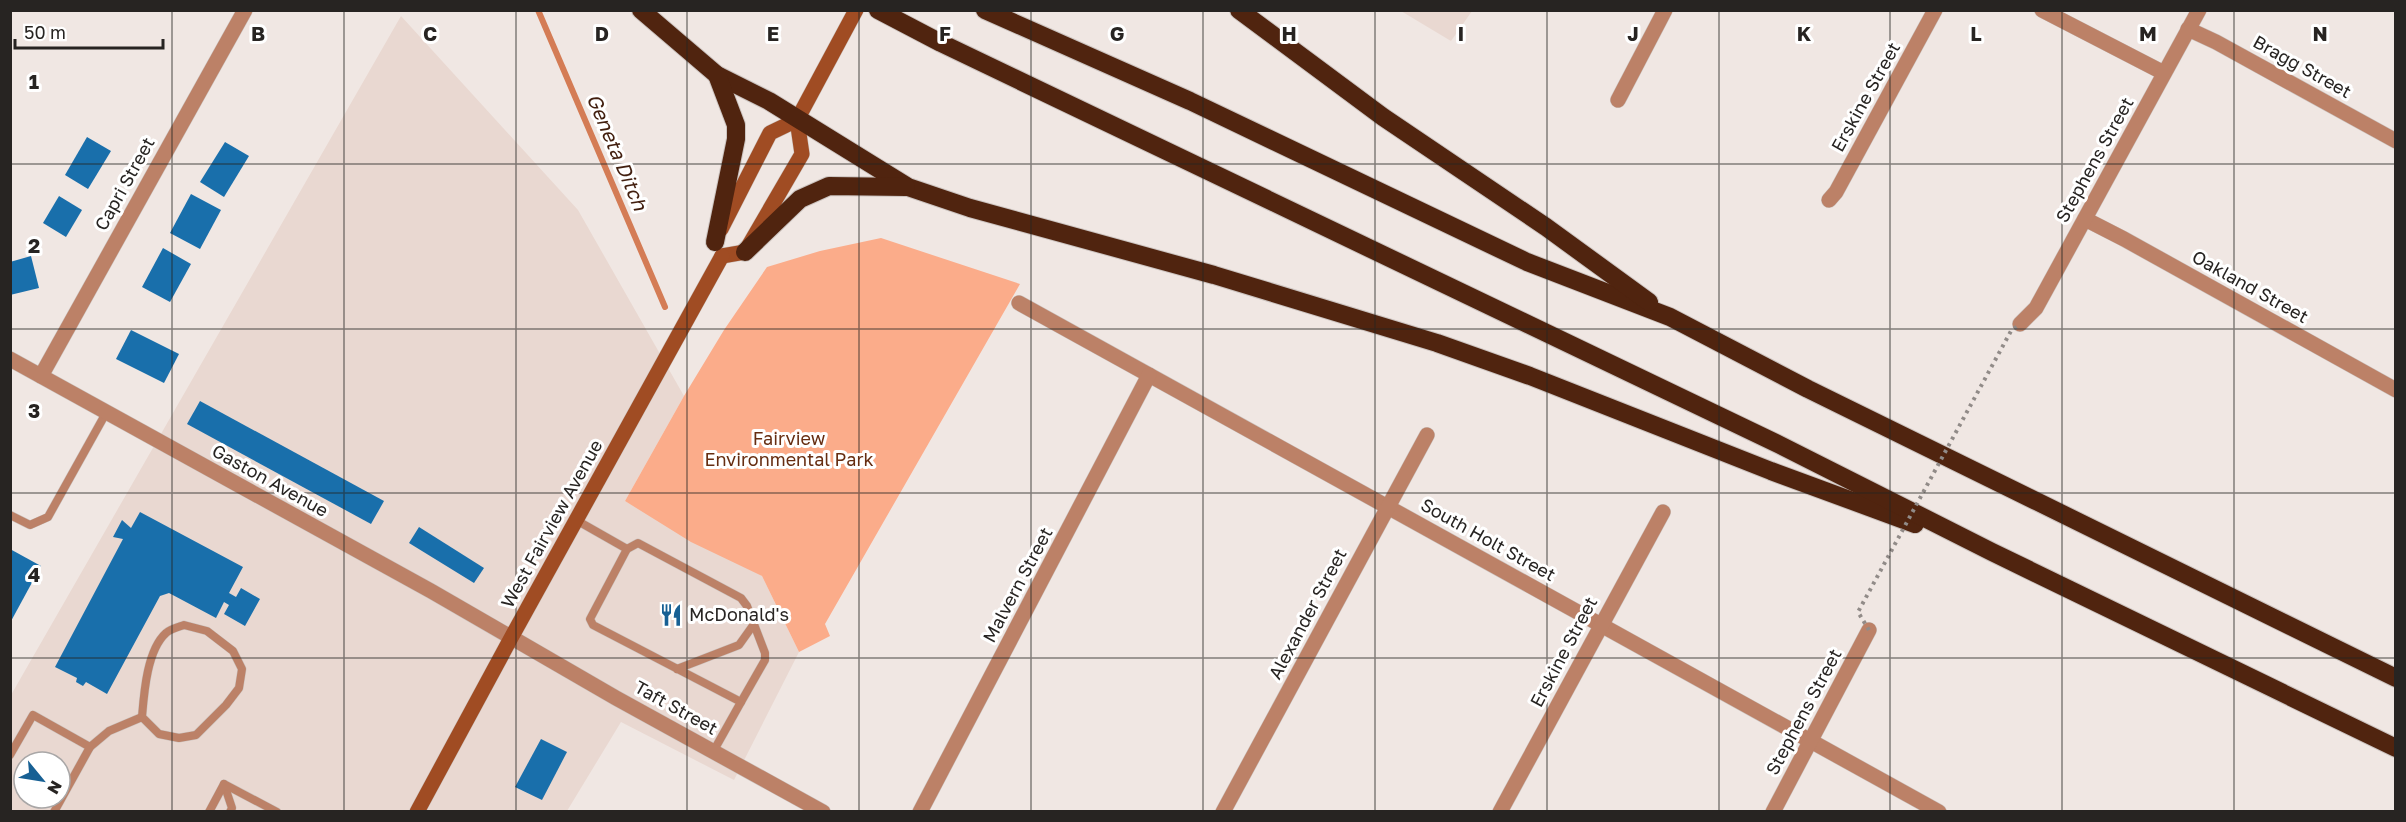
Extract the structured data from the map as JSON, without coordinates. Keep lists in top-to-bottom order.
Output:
{
  "streets": {
    "main road": ["West Fairview Avenue"],
    "street": [
      "Bragg Street",
      "Erskine Street",
      "Stephens Street",
      "Capri Street",
      "Oakland Street",
      "Gaston Avenue",
      "South Holt Street",
      "Malvern Street",
      "Alexander Street",
      "Taft Street"
    ]
  },
  "crossings": [
    ["Bragg Street", "Stephens Street"],
    ["Erskine Street", "South Holt Street"],
    ["Stephens Street", "Oakland Street"],
    ["Stephens Street", "South Holt Street"],
    ["Capri Street", "Gaston Avenue"],
    ["Gaston Avenue", "West Fairview Avenue"],
    ["Gaston Avenue", "Taft Street"],
    ["West Fairview Avenue", "Taft Street"],
    ["South Holt Street", "Malvern Street"],
    ["South Holt Street", "Alexander Street"]
  ],
  "water": ["Geneta Ditch"],
  "parks": ["Fairview Environmental Park"],
  "places": {
    "restaurant": ["McDonald's"]
  },
  "scale_bar": "50 m",
  "north": "bottom right",
  "grid": {
    "columns": [
      "B",
      "C",
      "D",
      "E",
      "F",
      "G",
      "H",
      "I",
      "J",
      "K",
      "L",
      "M",
      "N"
    ],
    "rows": [
      "1",
      "2",
      "3",
      "4"
    ]
  }
}
